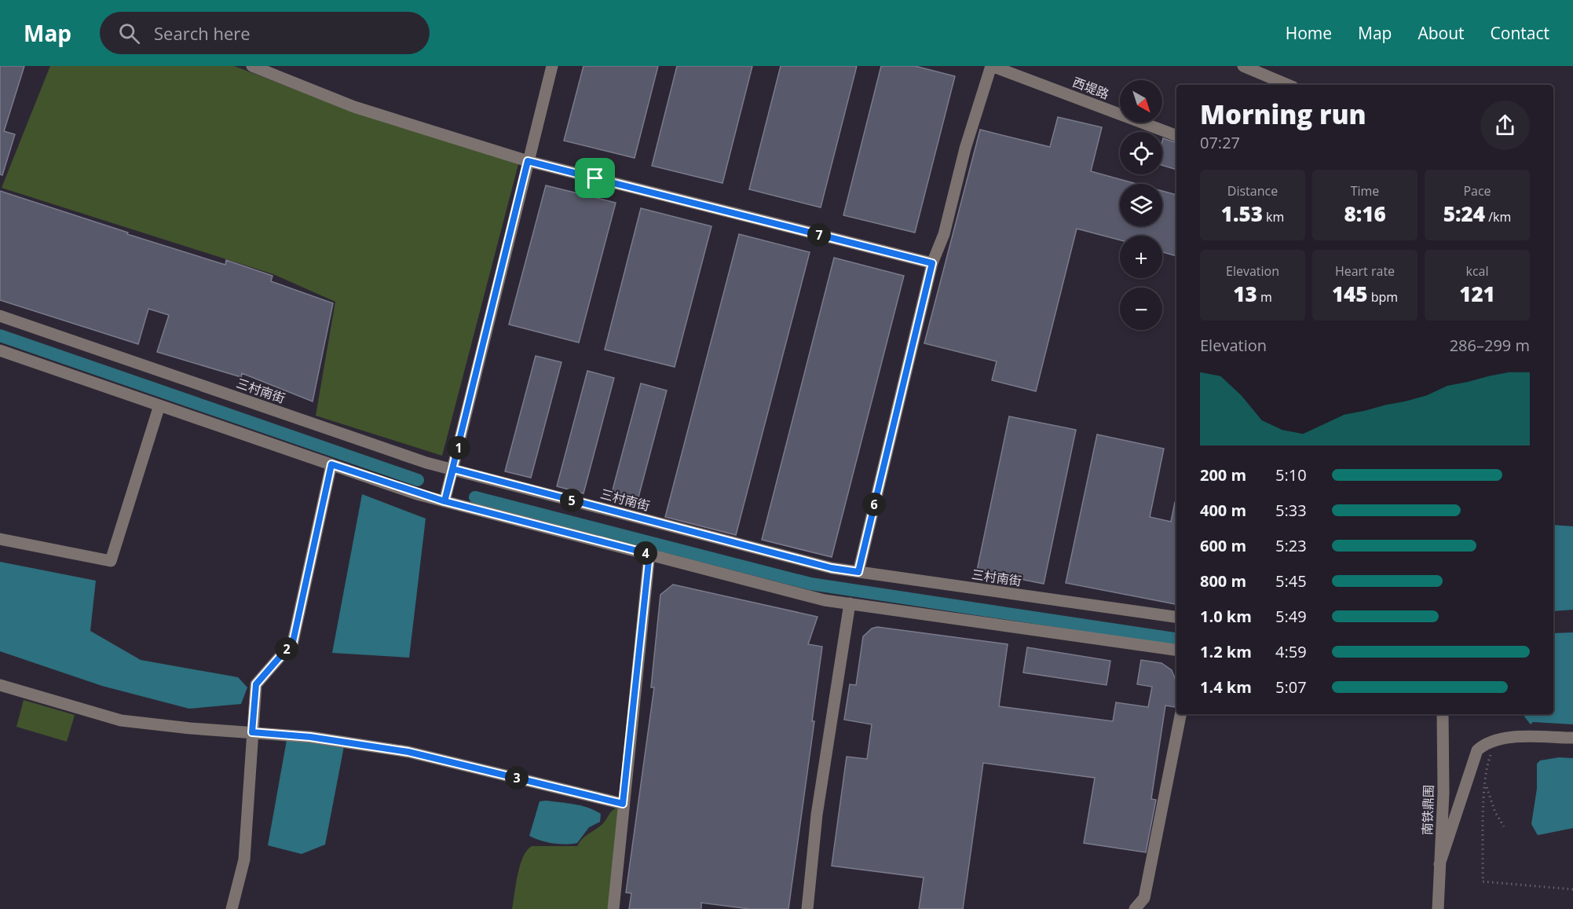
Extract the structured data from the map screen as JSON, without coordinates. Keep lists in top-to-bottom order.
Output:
{
  "streets": {
    "street": ["西堤路", "三村南街", "南铁鼎围"]
  },
  "north": "bottom right",
  "page": {
    "header": "Map",
    "search": "Search here",
    "nav": [
      "Home",
      "Map",
      "About",
      "Contact"
    ],
    "map_buttons": ["+", "−"],
    "heading": ["Morning run", "07:27"],
    "stats": [
      ["Distance", "1.53 km"],
      ["Time", "8:16"],
      ["Pace", "5:24 /km"],
      ["Elevation", "13 m"],
      ["Heart rate", "145 bpm"],
      ["kcal", "121"]
    ],
    "pins": [
      "7",
      "1",
      "5",
      "6",
      "4",
      "2",
      "3"
    ],
    "chart": ["Elevation", "286–299 m"],
    "list": [
      {
        "name": "200 m",
        "note": "5:10"
      },
      {
        "name": "400 m",
        "note": "5:33"
      },
      {
        "name": "600 m",
        "note": "5:23"
      },
      {
        "name": "800 m",
        "note": "5:45"
      },
      {
        "name": "1.0 km",
        "note": "5:49"
      },
      {
        "name": "1.2 km",
        "note": "4:59"
      },
      {
        "name": "1.4 km",
        "note": "5:07"
      }
    ]
  }
}
